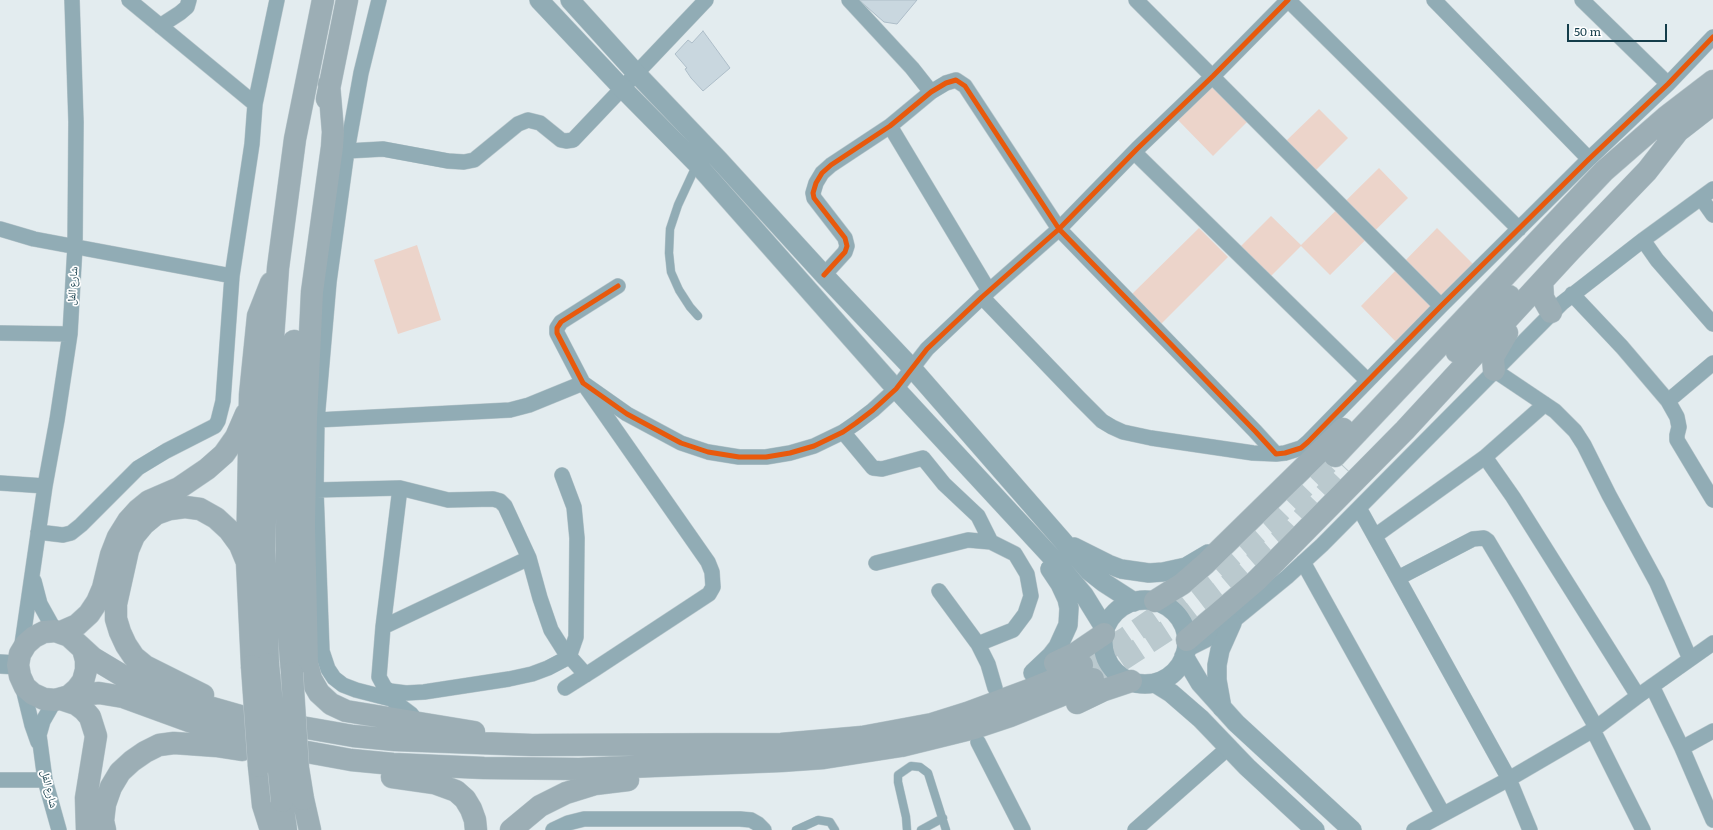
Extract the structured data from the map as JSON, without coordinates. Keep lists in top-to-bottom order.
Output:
{
  "streets": {
    "street": ["شارع الفل"]
  },
  "scale_bar": "50 m"
}
